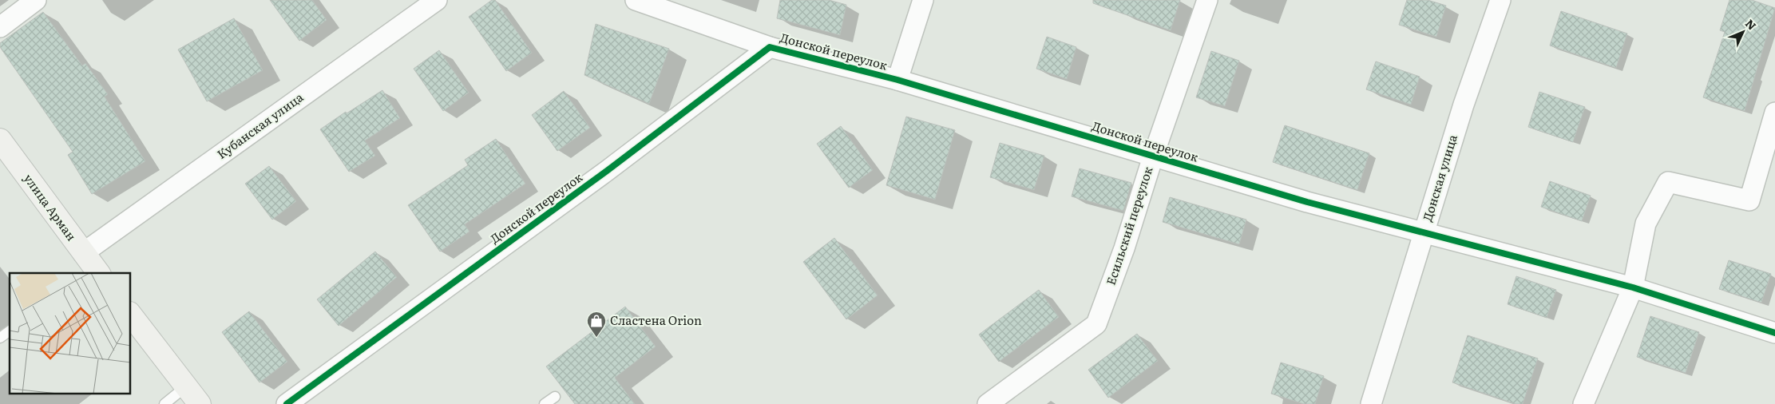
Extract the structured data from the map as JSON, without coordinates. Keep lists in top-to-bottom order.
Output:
{
  "streets": {
    "street": [
      "Донской переулок",
      "Кубанская улица",
      "Донская улица",
      "улица Арман",
      "Есильский переулок"
    ]
  },
  "crossings": [
    ["Донской переулок", "Донская улица"],
    ["Донской переулок", "Есильский переулок"],
    ["Кубанская улица", "улица Арман"]
  ],
  "places": {
    "shop": ["Сластена Orion"]
  },
  "north": "top right"
}
